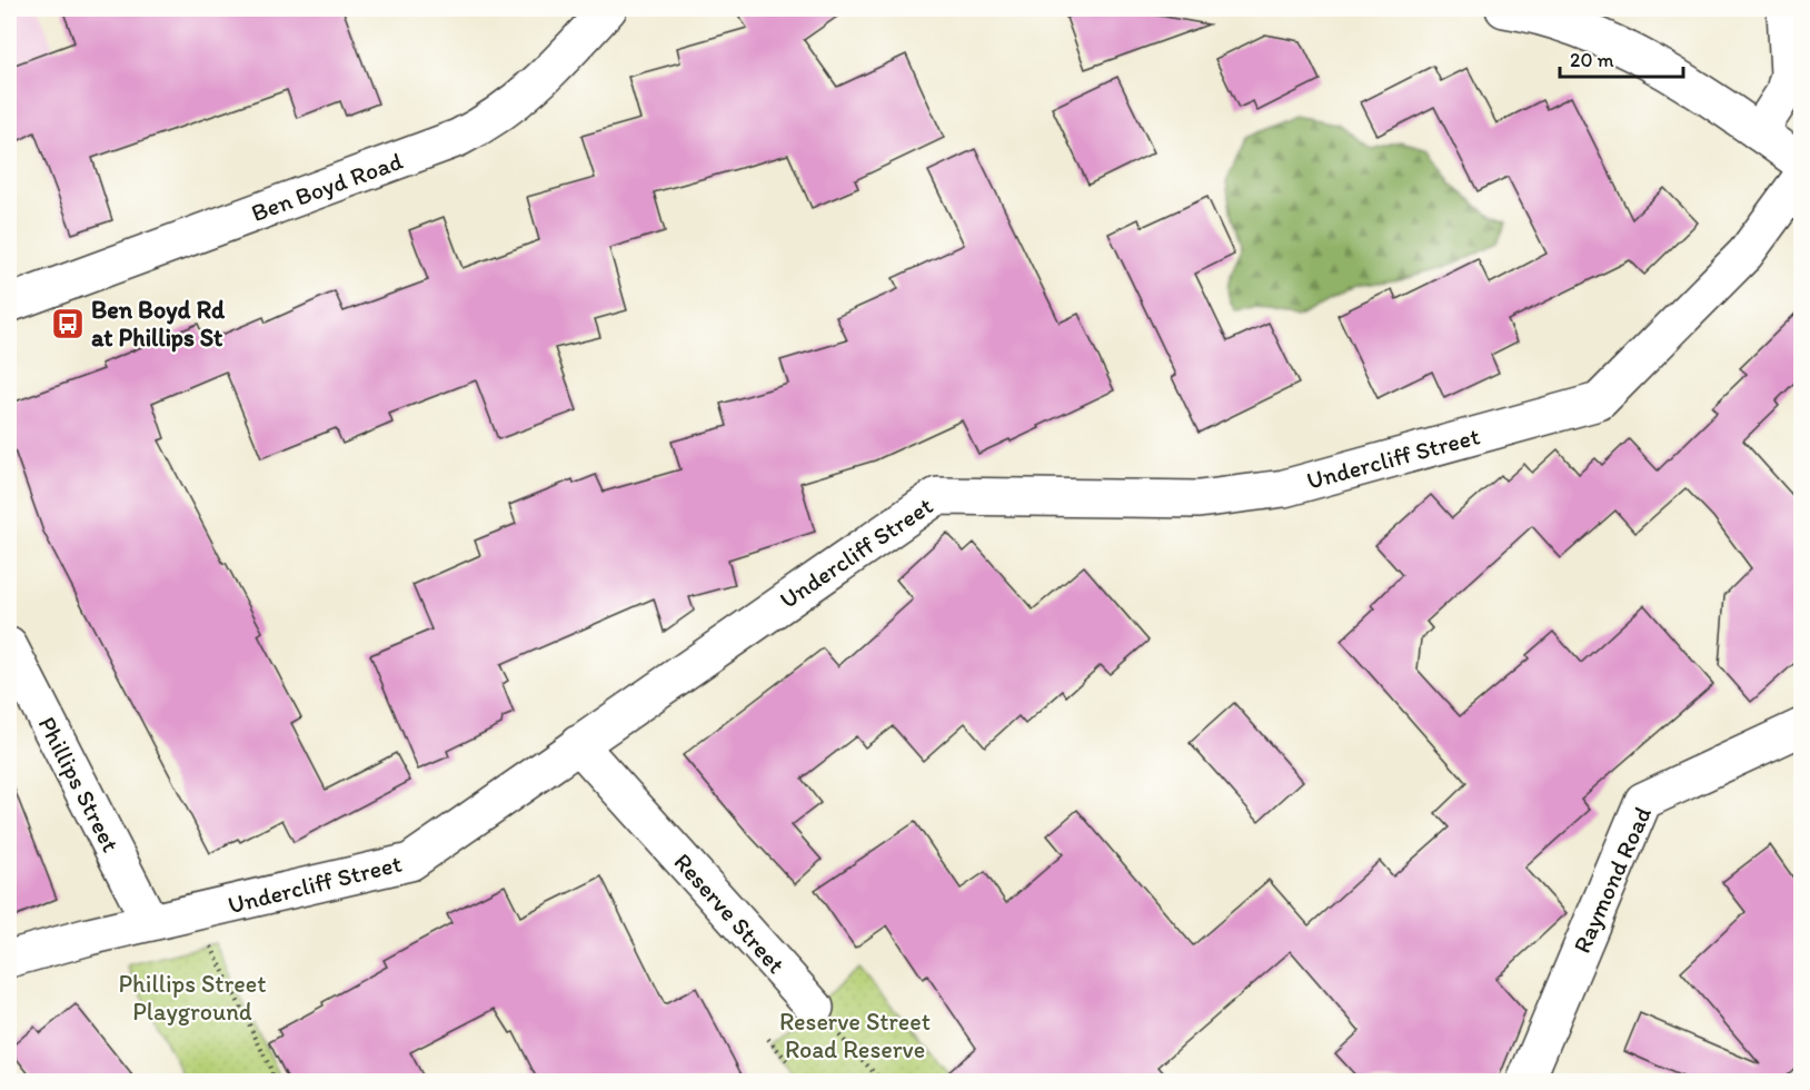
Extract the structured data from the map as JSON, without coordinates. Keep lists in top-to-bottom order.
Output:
{
  "streets": {
    "street": [
      "Ben Boyd Road",
      "Undercliff Street",
      "Phillips Street",
      "Raymond Road",
      "Reserve Street"
    ]
  },
  "crossings": [
    ["Undercliff Street", "Phillips Street"],
    ["Undercliff Street", "Reserve Street"]
  ],
  "parks": ["Phillips Street Playground", "Reserve Street Road Reserve"],
  "places": {
    "bus stop": ["Ben Boyd Rd at Phillips St"]
  },
  "scale_bar": "20 m"
}
